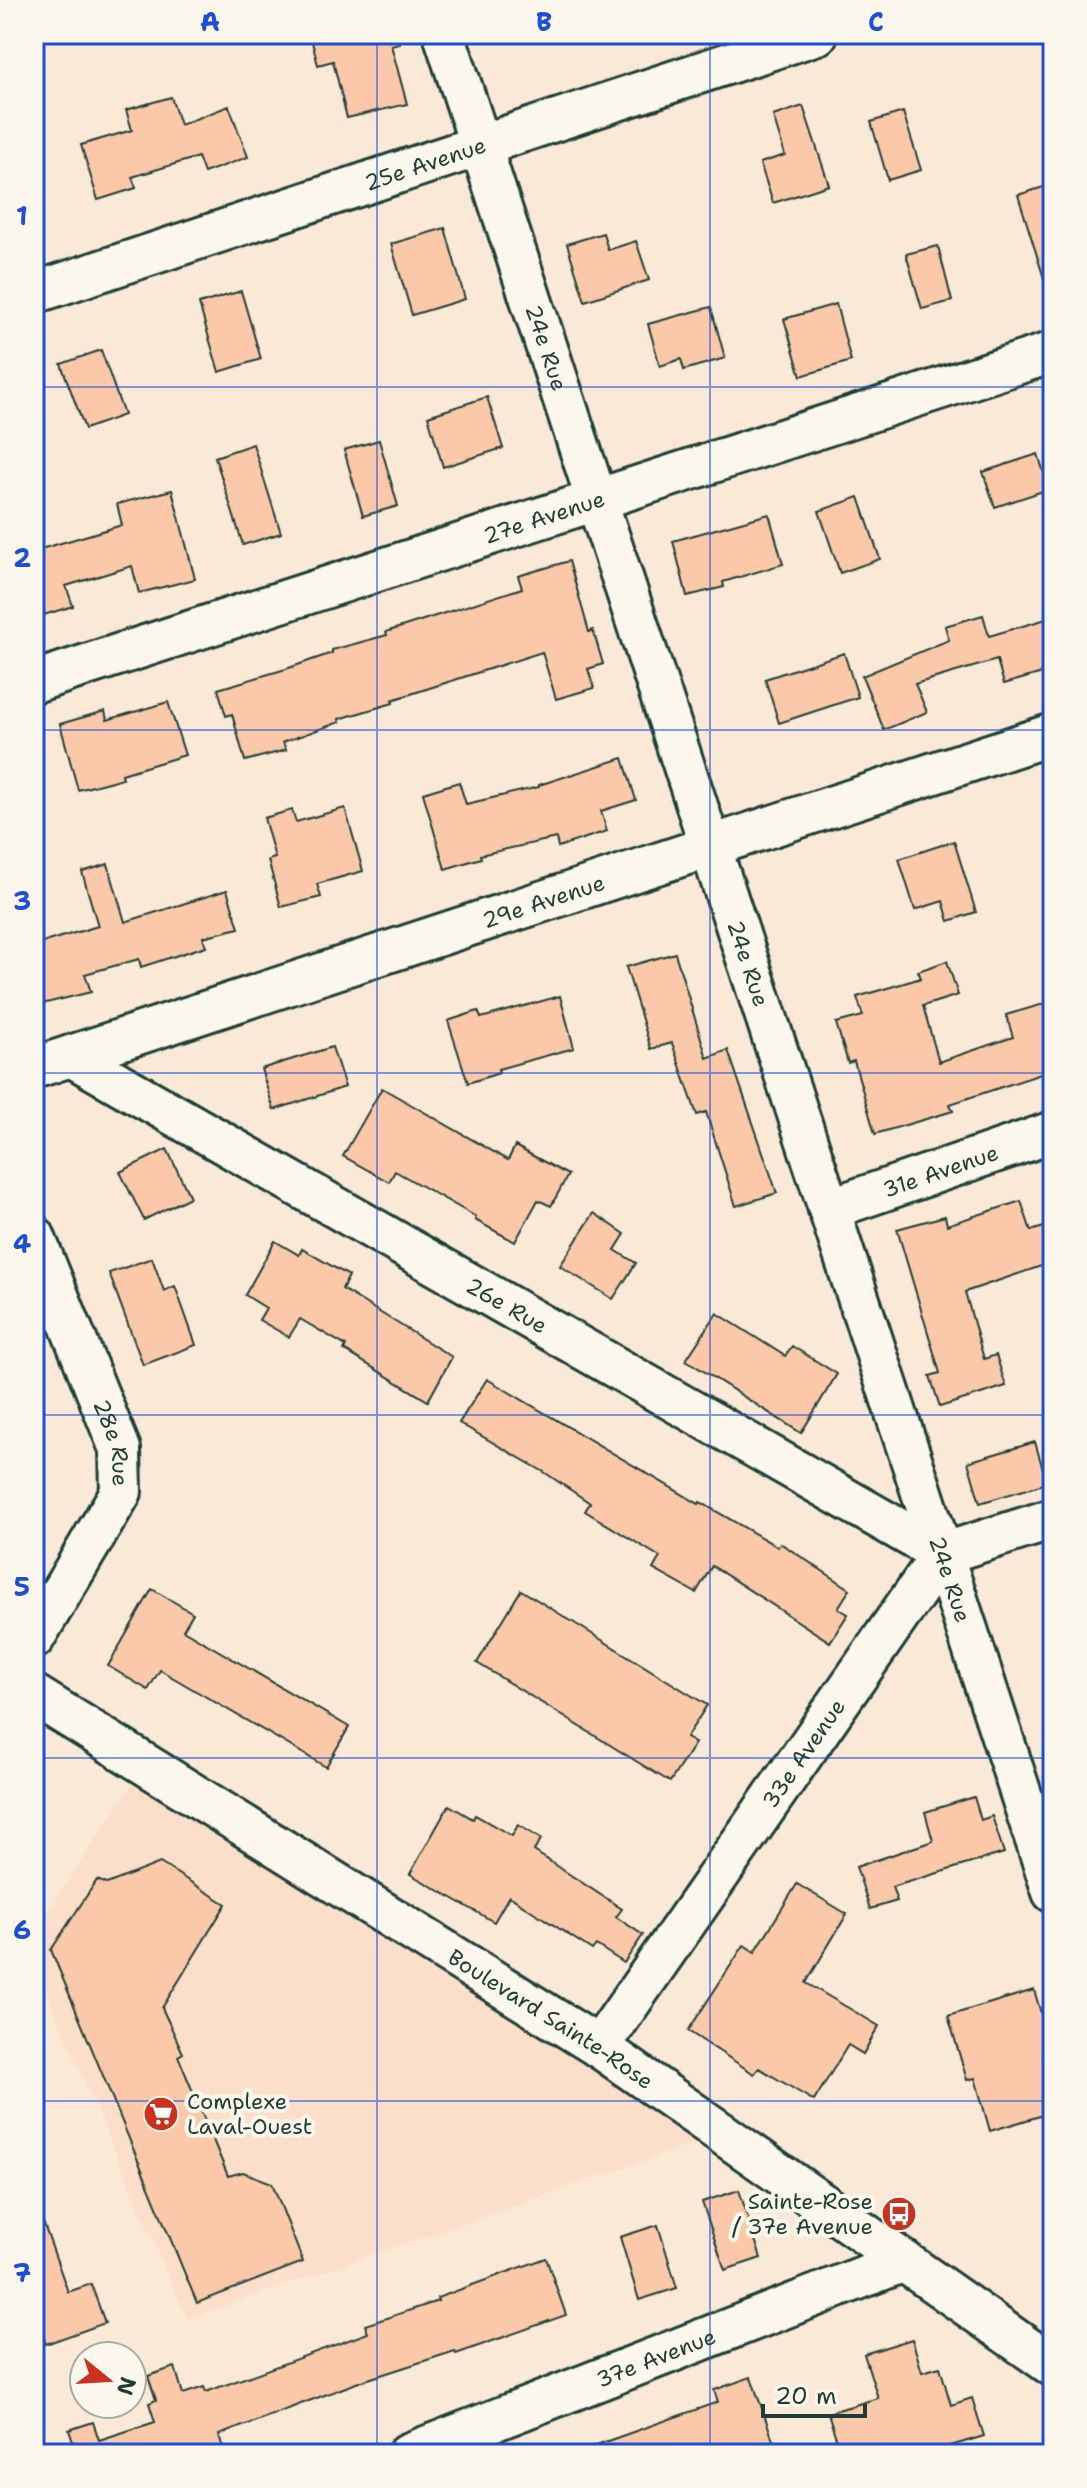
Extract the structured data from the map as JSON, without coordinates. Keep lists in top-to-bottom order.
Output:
{
  "streets": {
    "street": [
      "25e Avenue",
      "24e Rue",
      "27e Avenue",
      "29e Avenue",
      "31e Avenue",
      "26e Rue",
      "28e Rue",
      "33e Avenue",
      "Boulevard Sainte-Rose",
      "37e Avenue"
    ]
  },
  "crossings": [
    ["25e Avenue", "24e Rue"],
    ["24e Rue", "27e Avenue"],
    ["24e Rue", "29e Avenue"],
    ["24e Rue", "31e Avenue"],
    ["24e Rue", "26e Rue"],
    ["24e Rue", "33e Avenue"],
    ["29e Avenue", "26e Rue"],
    ["26e Rue", "33e Avenue"],
    ["33e Avenue", "Boulevard Sainte-Rose"],
    ["Boulevard Sainte-Rose", "37e Avenue"]
  ],
  "places": {
    "supermarket": ["Complexe Laval-Ouest"],
    "bus stop": ["Sainte-Rose / 37e Avenue"]
  },
  "scale_bar": "20 m",
  "north": "right",
  "grid": {
    "columns": ["A", "B", "C"],
    "rows": [
      "1",
      "2",
      "3",
      "4",
      "5",
      "6",
      "7"
    ]
  }
}
